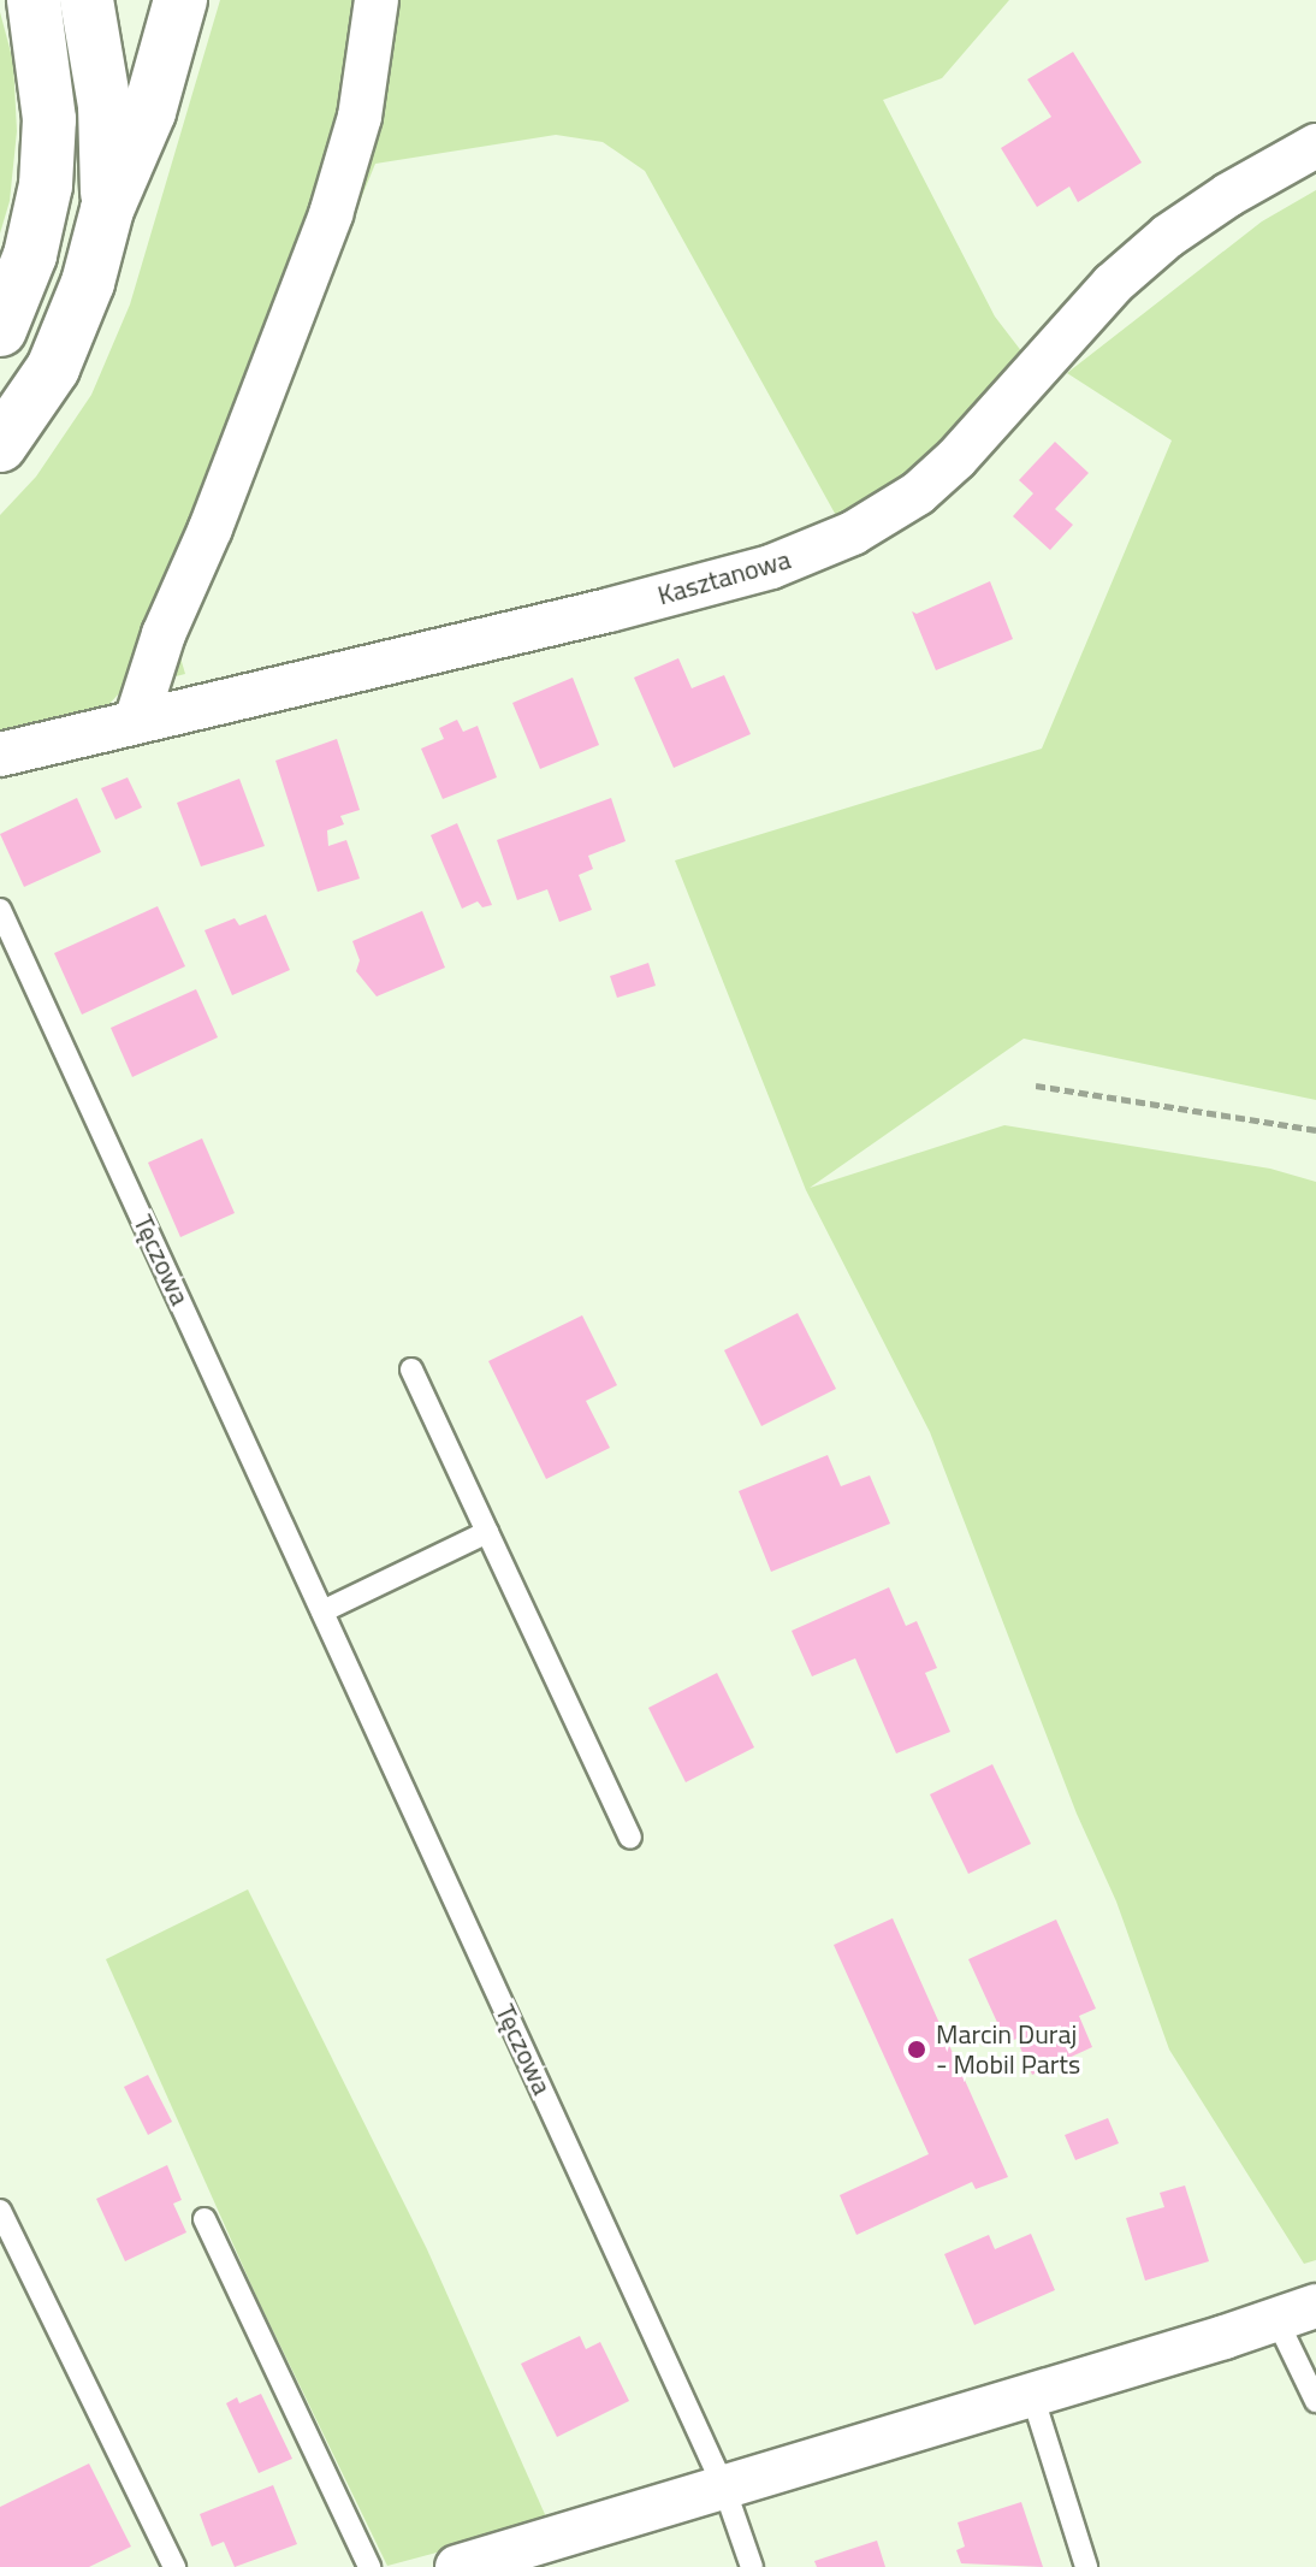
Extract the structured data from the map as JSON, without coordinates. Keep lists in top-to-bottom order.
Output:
{
  "streets": {
    "street": ["Kasztanowa"],
    "lane": ["Tęczowa"]
  },
  "places": ["Marcin Duraj - Mobil Parts"]
}
